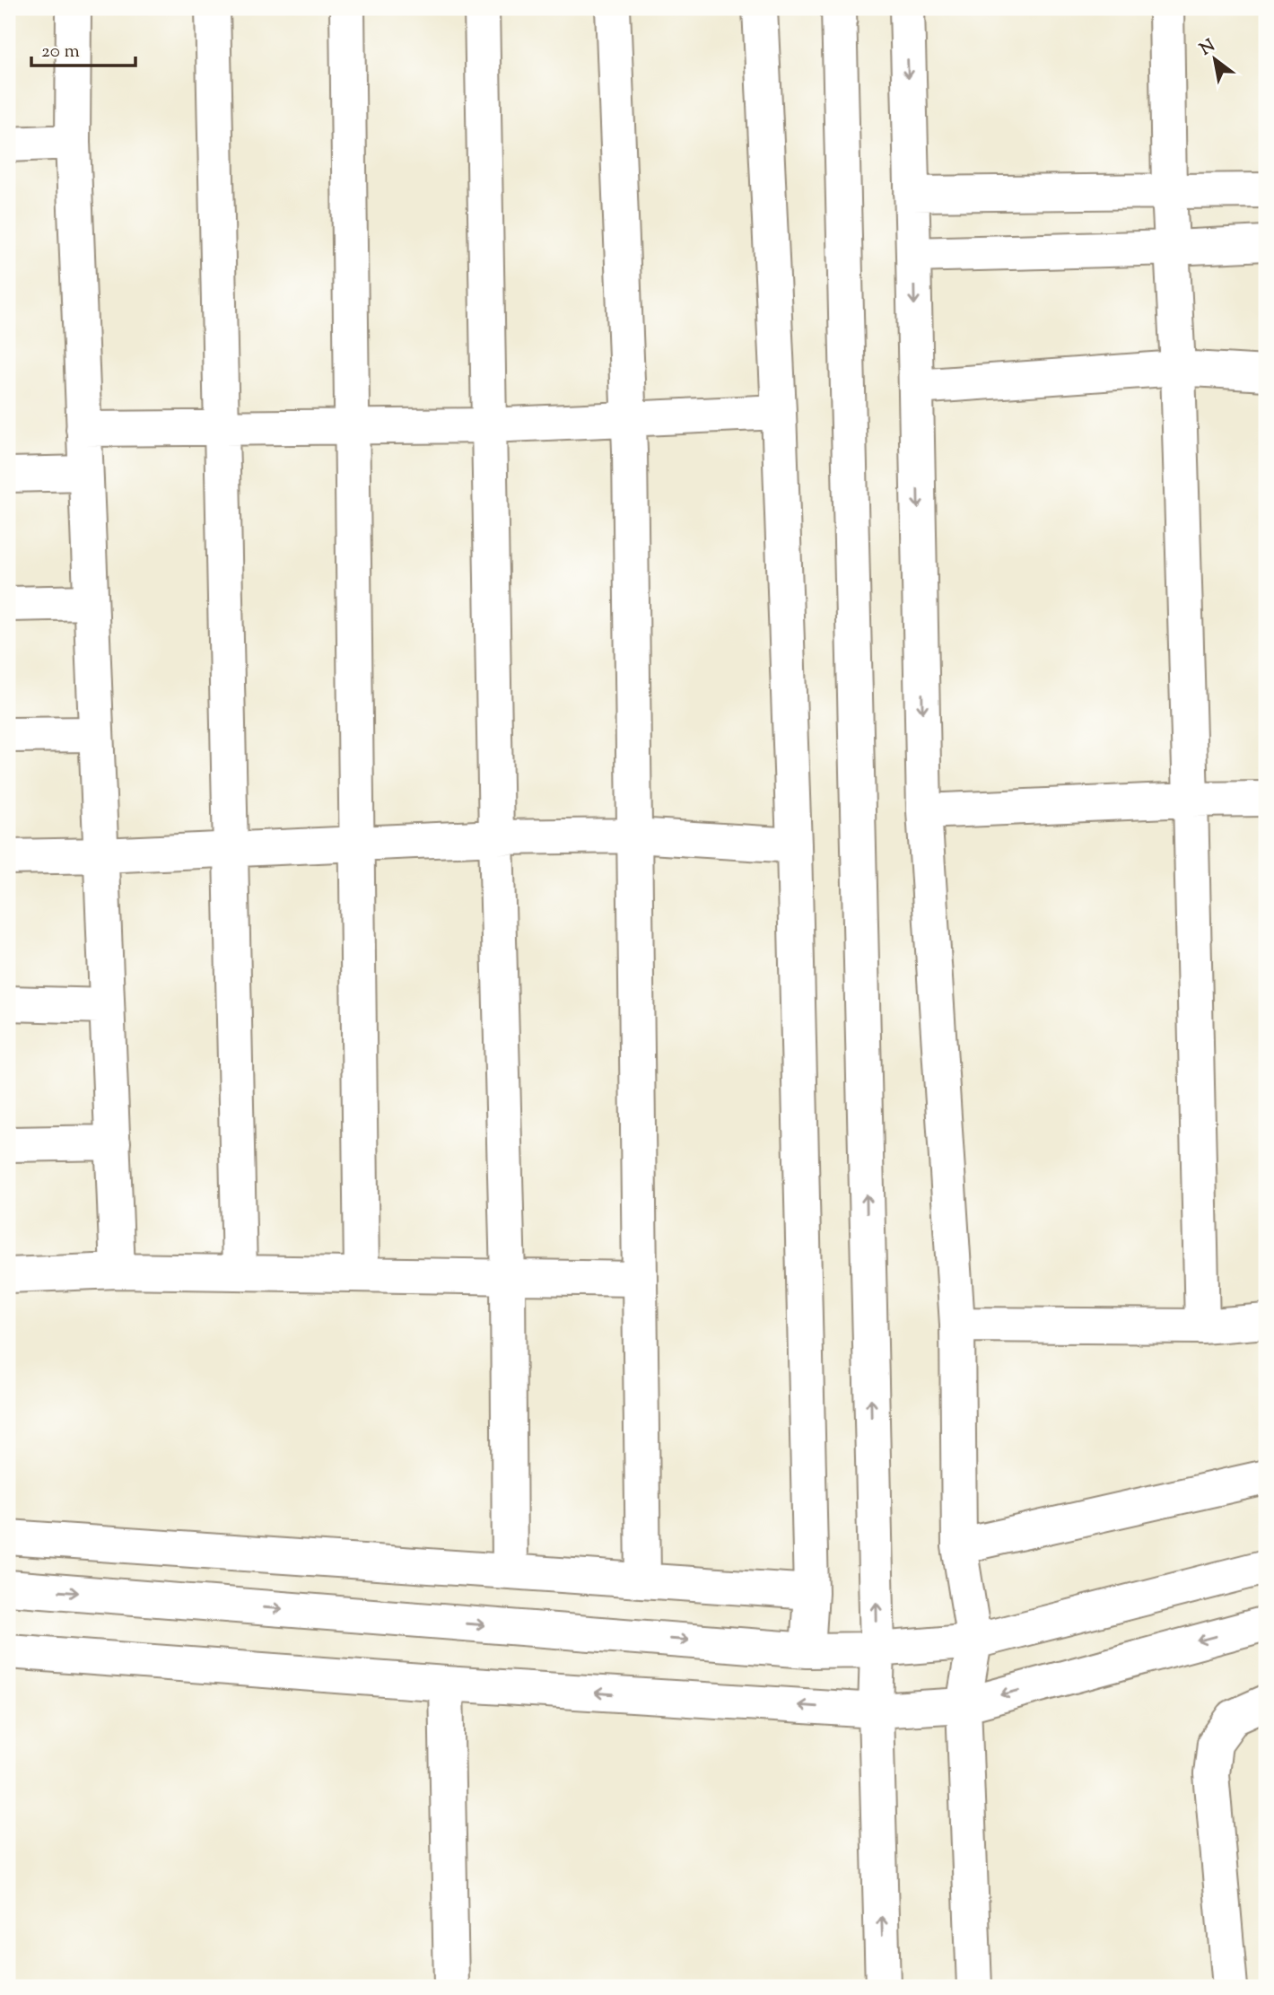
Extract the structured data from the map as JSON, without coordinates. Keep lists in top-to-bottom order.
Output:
{
  "scale_bar": "20 m",
  "north": "top left"
}
